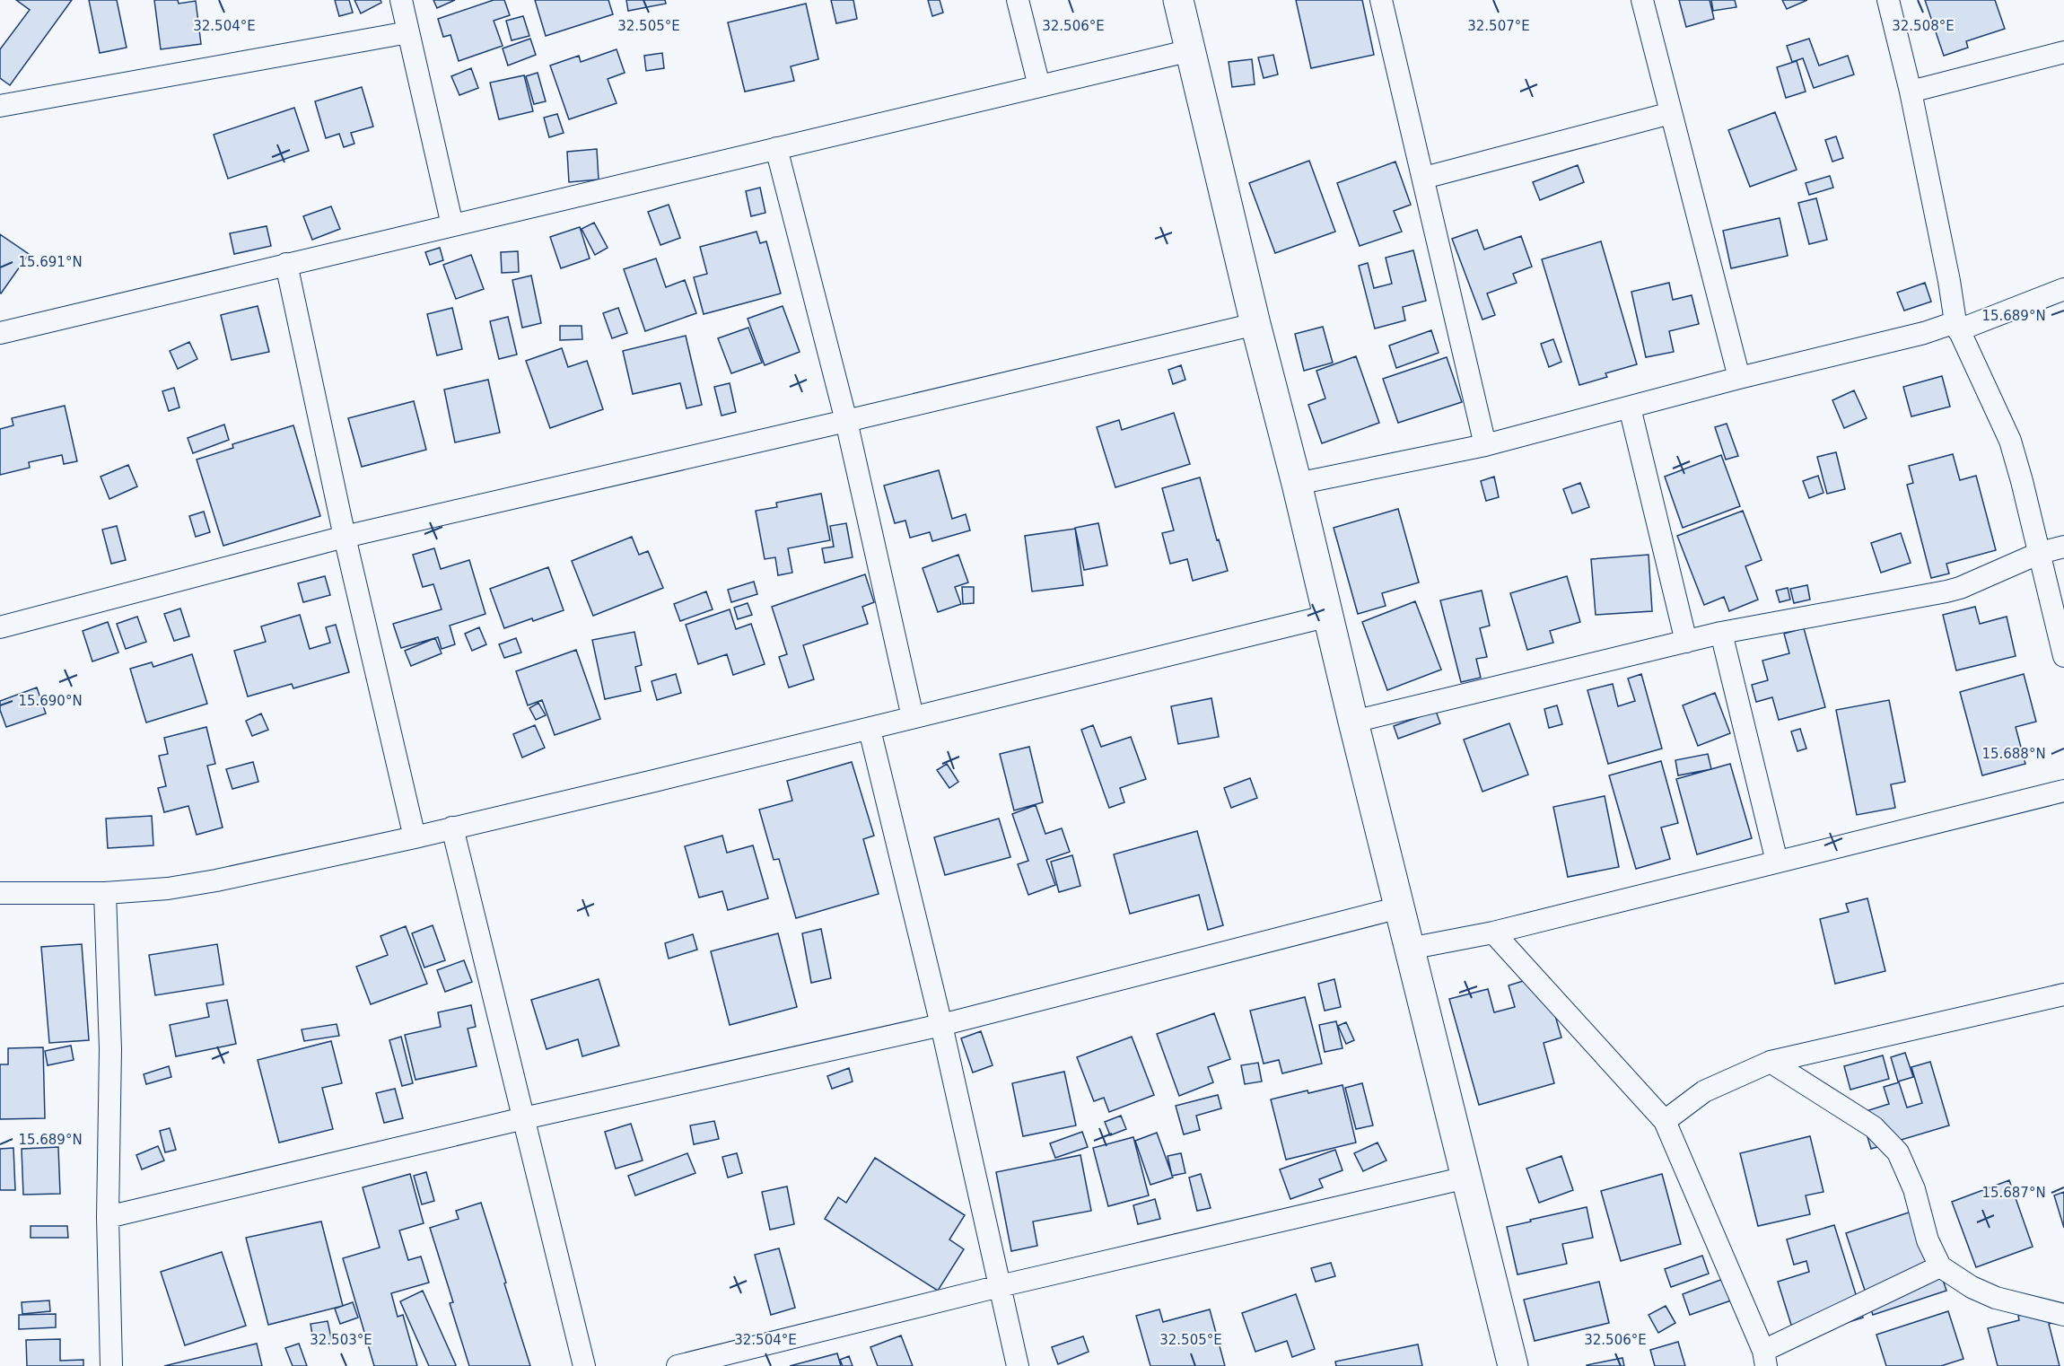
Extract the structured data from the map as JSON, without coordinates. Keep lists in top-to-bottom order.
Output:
{
  "coordinates": [
    "32.504°E",
    "32.505°E",
    "32.506°E",
    "32.507°E",
    "32.508°E",
    "15.691°N",
    "15.689°N",
    "15.690°N",
    "15.688°N",
    "15.687°N",
    "32.503°E"
  ]
}
